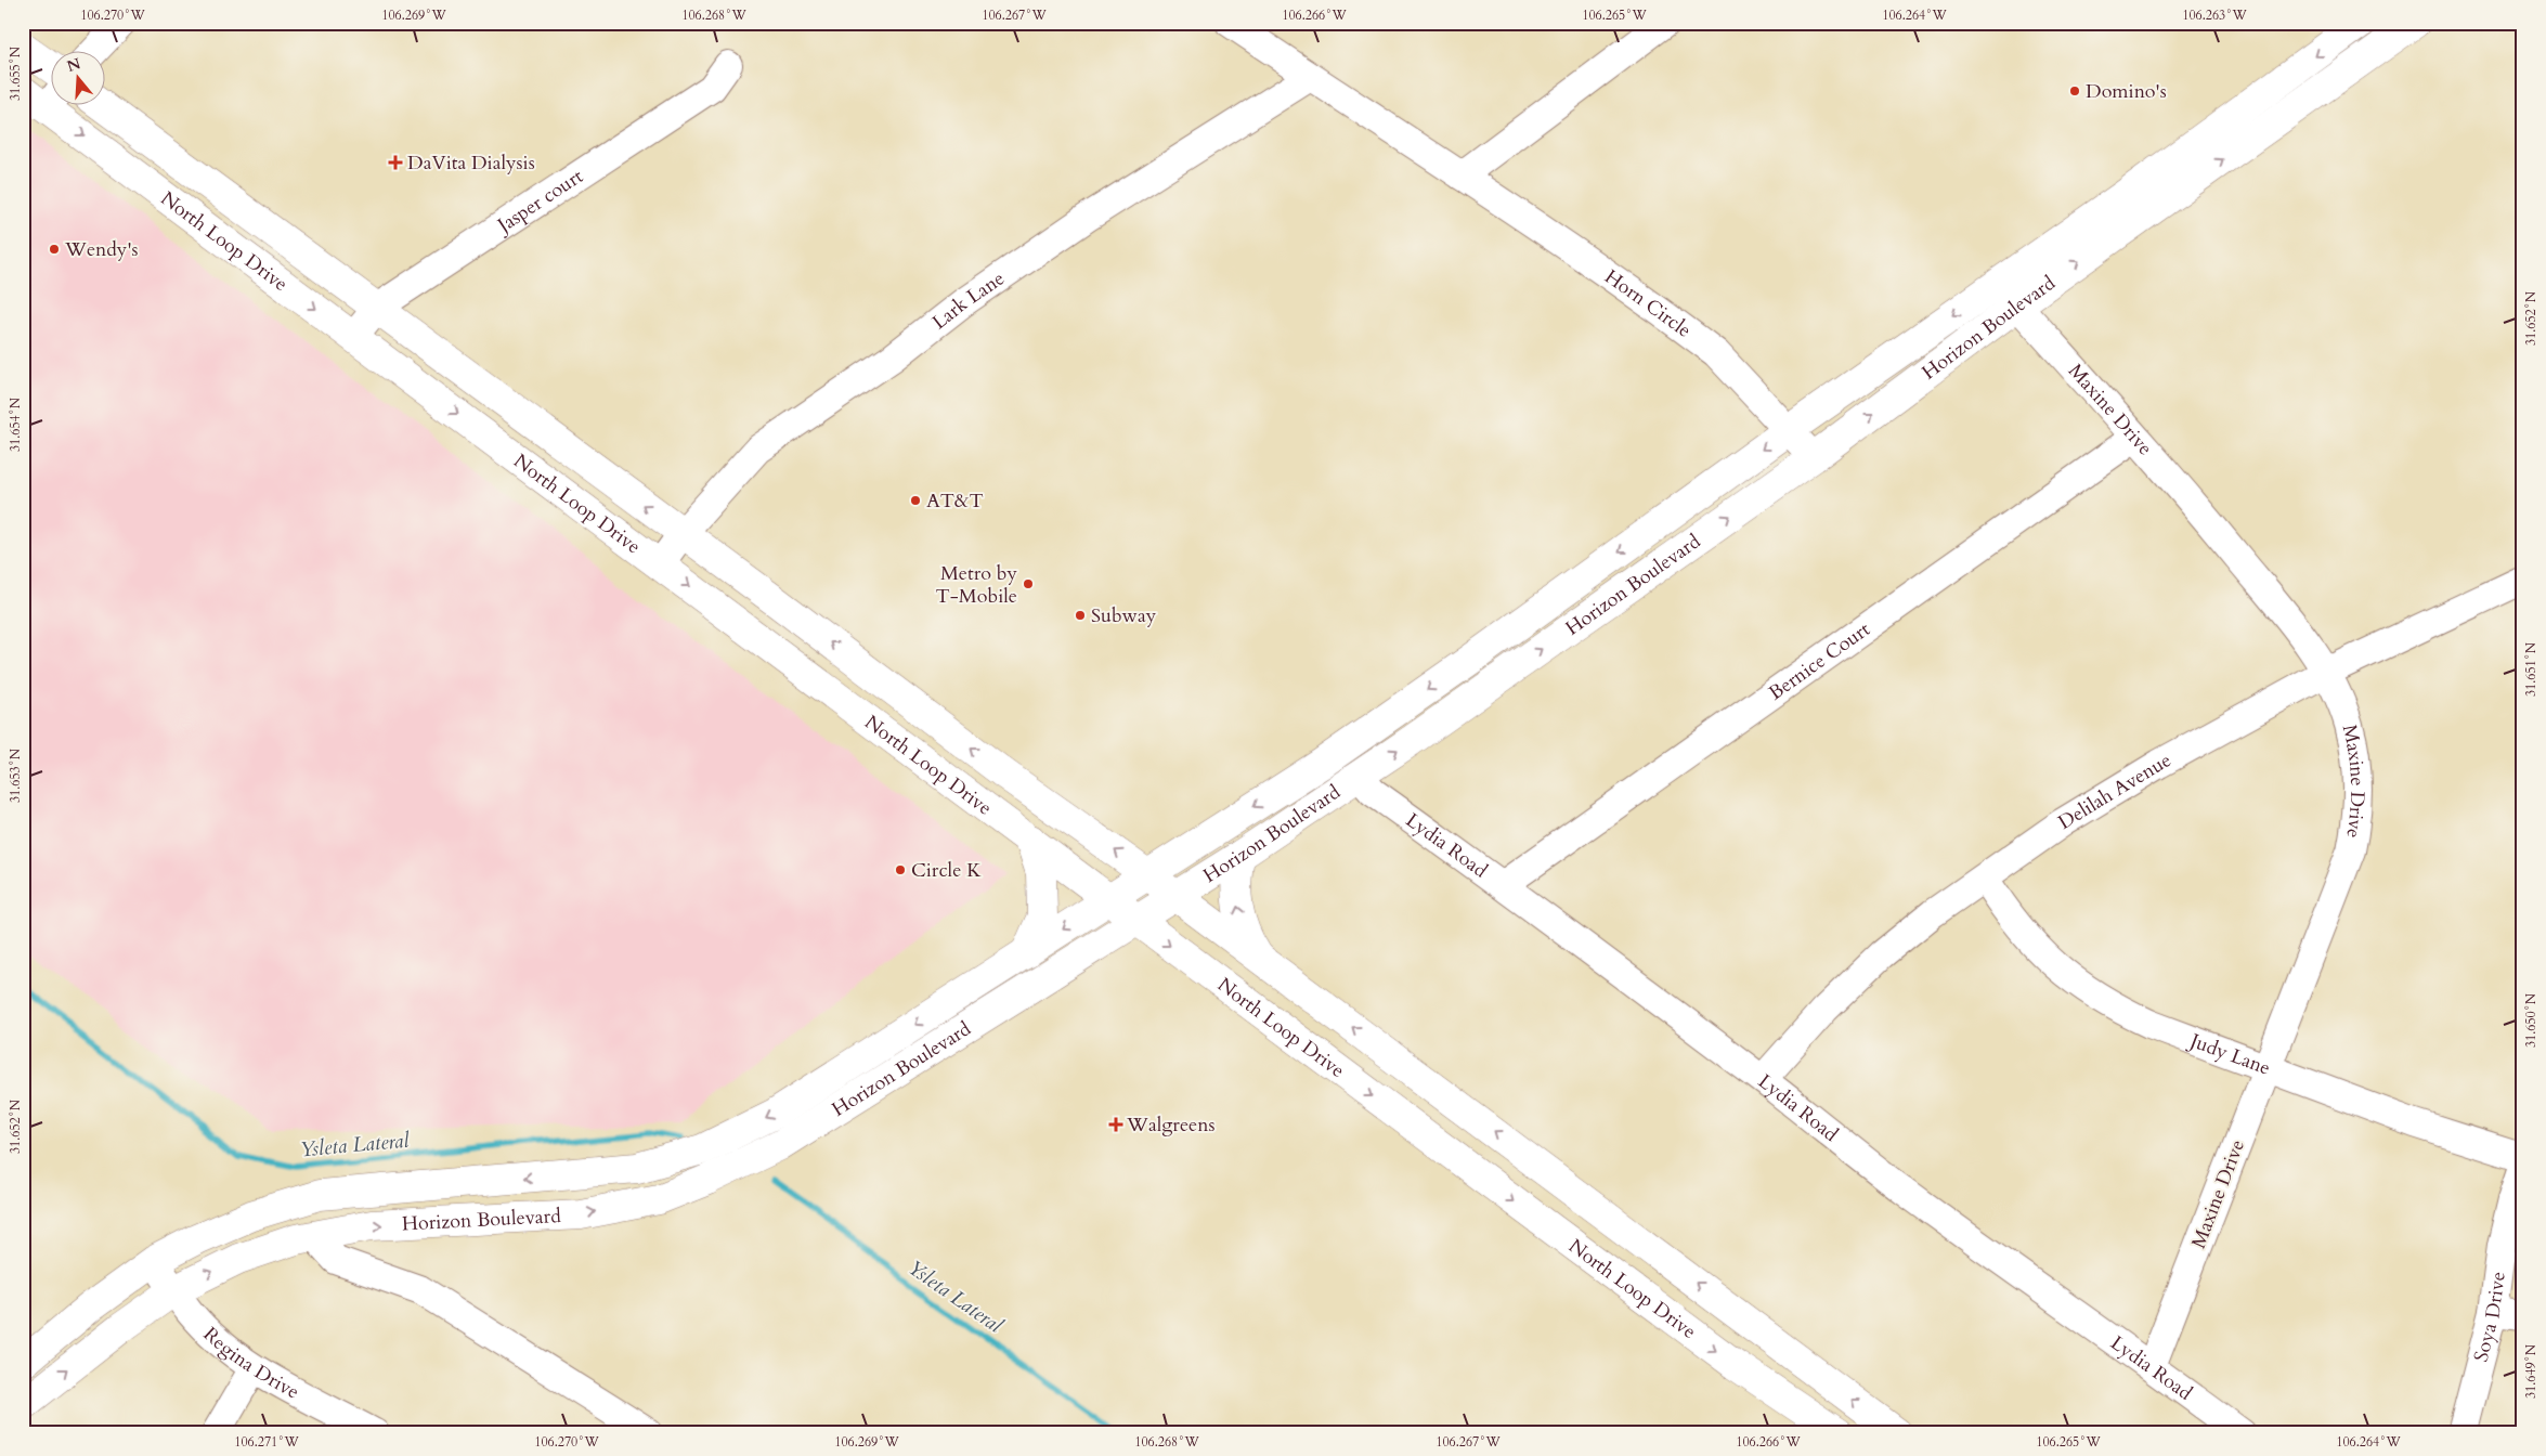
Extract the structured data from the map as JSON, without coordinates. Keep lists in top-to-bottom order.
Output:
{
  "streets": {
    "main road": ["North Loop Drive", "Horizon Boulevard"],
    "street": [
      "Jasper court",
      "Lark Lane",
      "Horn Circle",
      "Maxine Drive",
      "Bernice Court",
      "Delilah Avenue",
      "Lydia Road",
      "Judy Lane",
      "Soya Drive",
      "Regina Drive"
    ]
  },
  "crossings": [
    ["Jasper court", "North Loop Drive"],
    ["North Loop Drive", "Lark Lane"],
    ["North Loop Drive", "Horizon Boulevard"],
    ["Lark Lane", "Horn Circle"],
    ["Horn Circle", "Horizon Boulevard"],
    ["Horizon Boulevard", "Maxine Drive"],
    ["Horizon Boulevard", "Lydia Road"],
    ["Horizon Boulevard", "Regina Drive"],
    ["Maxine Drive", "Bernice Court"],
    ["Maxine Drive", "Delilah Avenue"],
    ["Maxine Drive", "Lydia Road"],
    ["Maxine Drive", "Judy Lane"],
    ["Bernice Court", "Lydia Road"],
    ["Delilah Avenue", "Lydia Road"],
    ["Delilah Avenue", "Judy Lane"]
  ],
  "water": ["Ysleta Lateral"],
  "places": {
    "other": [
      "Domino's",
      "Wendy's",
      "AT&T",
      "Metro by T-Mobile",
      "Subway",
      "Circle K"
    ],
    "health": ["DaVita Dialysis", "Walgreens"]
  },
  "north": "top",
  "coordinates": [
    "106.270°W",
    "106.269°W",
    "106.268°W",
    "106.267°W",
    "106.266°W",
    "106.265°W",
    "106.264°W",
    "106.263°W",
    "31.655°N",
    "31.652°N",
    "31.654°N",
    "31.651°N",
    "31.653°N",
    "31.650°N",
    "31.649°N",
    "106.271°W"
  ]
}
